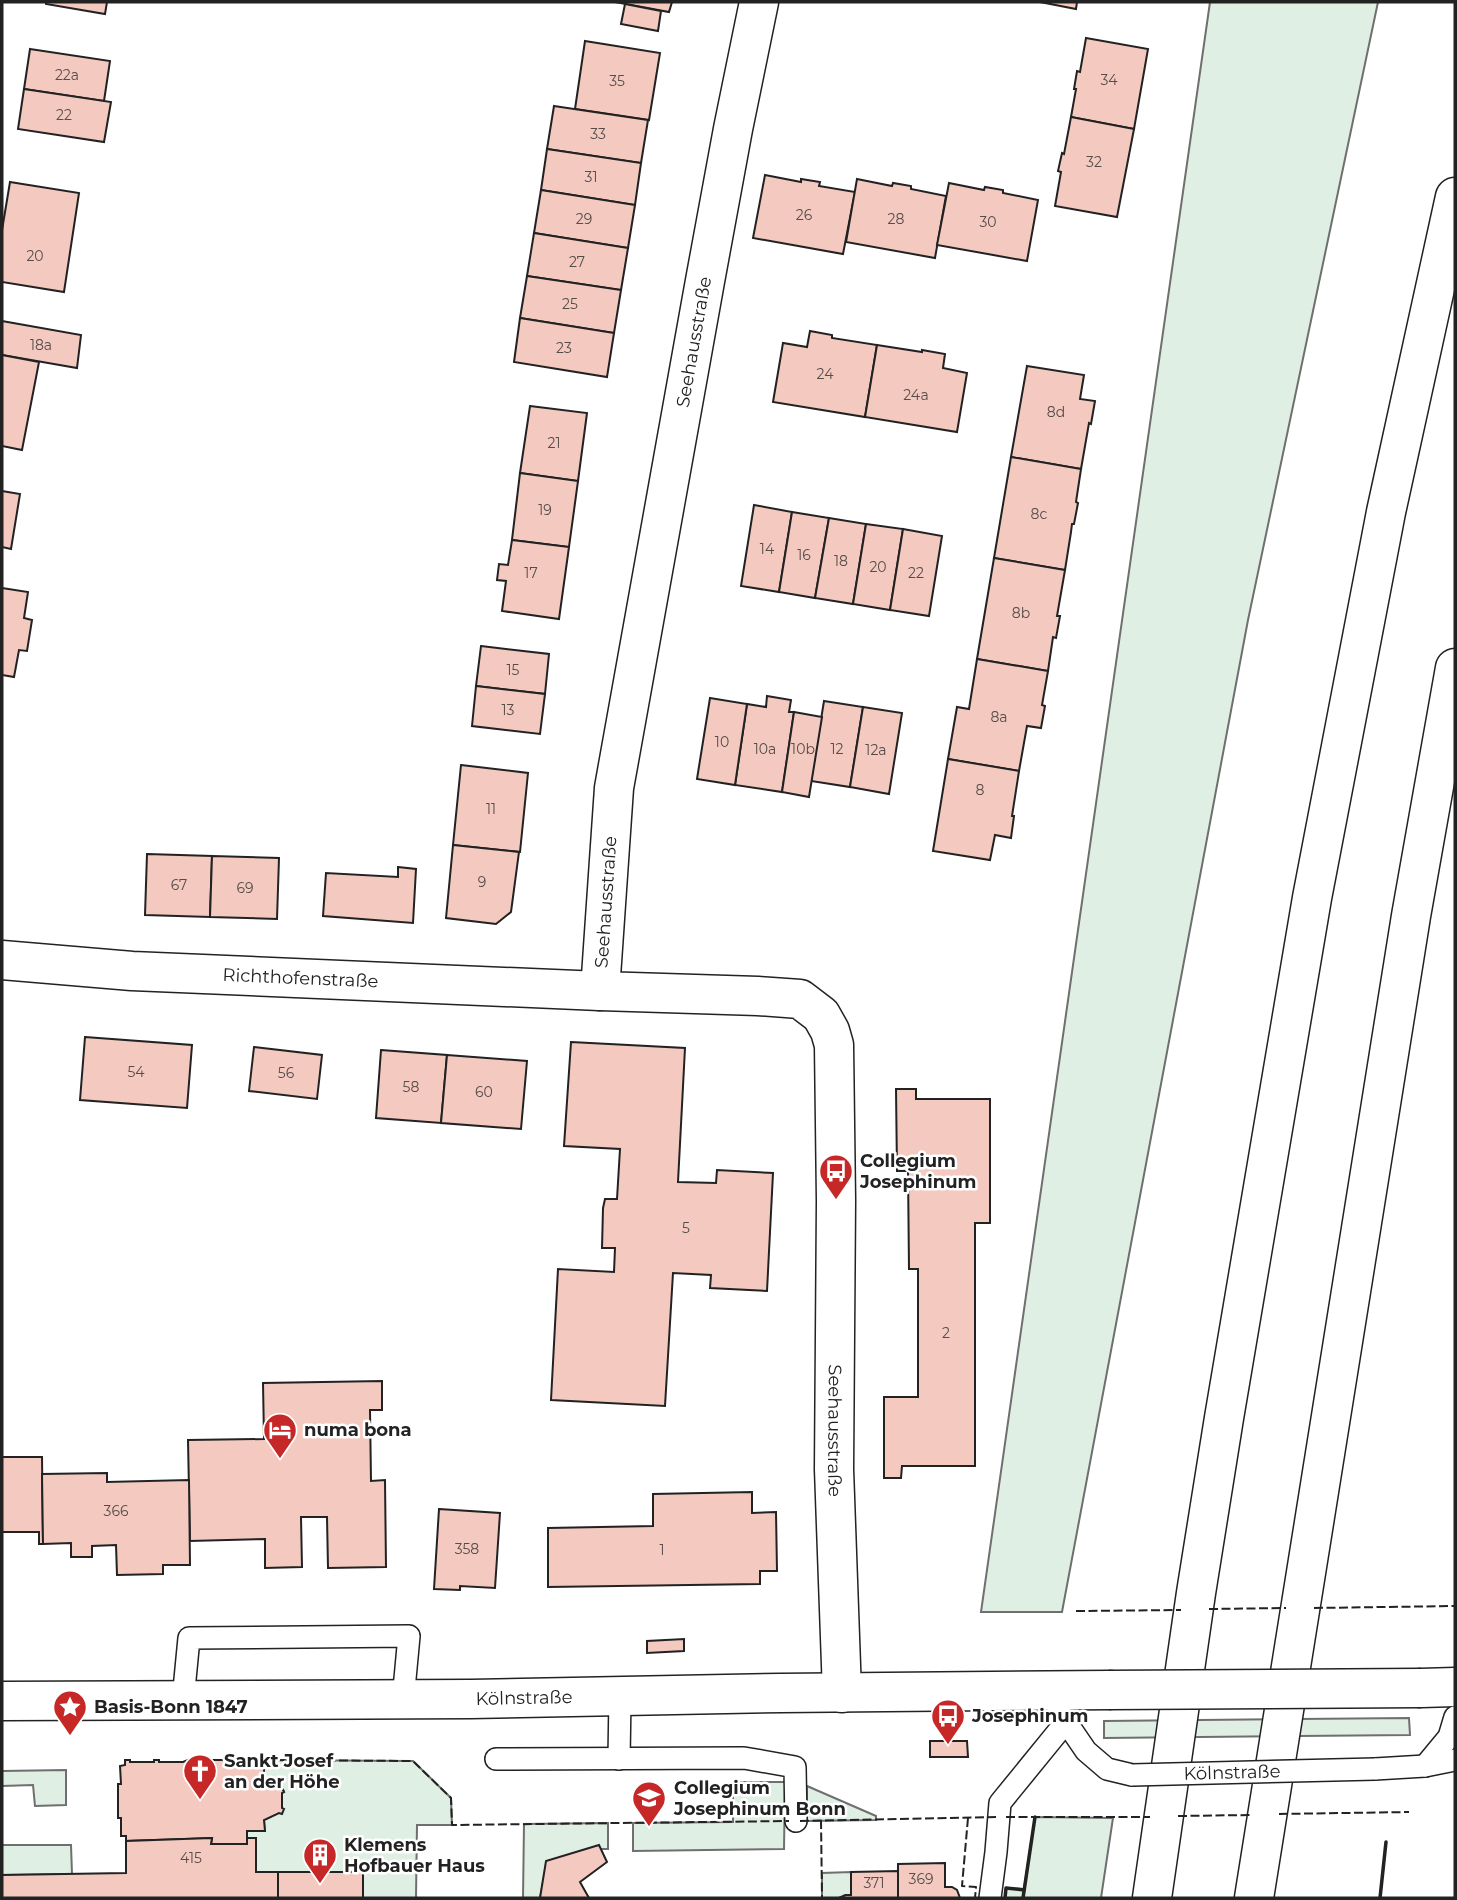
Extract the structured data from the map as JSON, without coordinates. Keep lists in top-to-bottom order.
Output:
{
  "streets": {
    "main road": ["Seehausstraße", "Richthofenstraße", "Kölnstraße"]
  },
  "crossings": [
    ["Seehausstraße", "Richthofenstraße"],
    ["Seehausstraße", "Kölnstraße"]
  ],
  "places": {
    "bus stop": ["Collegium Josephinum", "Josephinum"],
    "hotel": ["numa bona"],
    "place": ["Basis-Bonn 1847"],
    "church": ["Sankt Josef an der Höhe"],
    "school or university": ["Collegium Josephinum Bonn"],
    "building": ["Klemens Hofbauer Haus"]
  },
  "house_numbers": [
    "22a",
    "34",
    "35",
    "22",
    "33",
    "32",
    "31",
    "26",
    "29",
    "28",
    "30",
    "20",
    "27",
    "25",
    "18a",
    "23",
    "24",
    "24a",
    "8d",
    "21",
    "19",
    "8c",
    "14",
    "16",
    "18",
    "20",
    "17",
    "22",
    "8b",
    "15",
    "13",
    "8a",
    "10",
    "10a",
    "10b",
    "12",
    "12a",
    "8",
    "11",
    "9",
    "67",
    "69",
    "54",
    "56",
    "58",
    "60",
    "5",
    "2",
    "366",
    "358",
    "1",
    "415",
    "369",
    "371"
  ]
}
